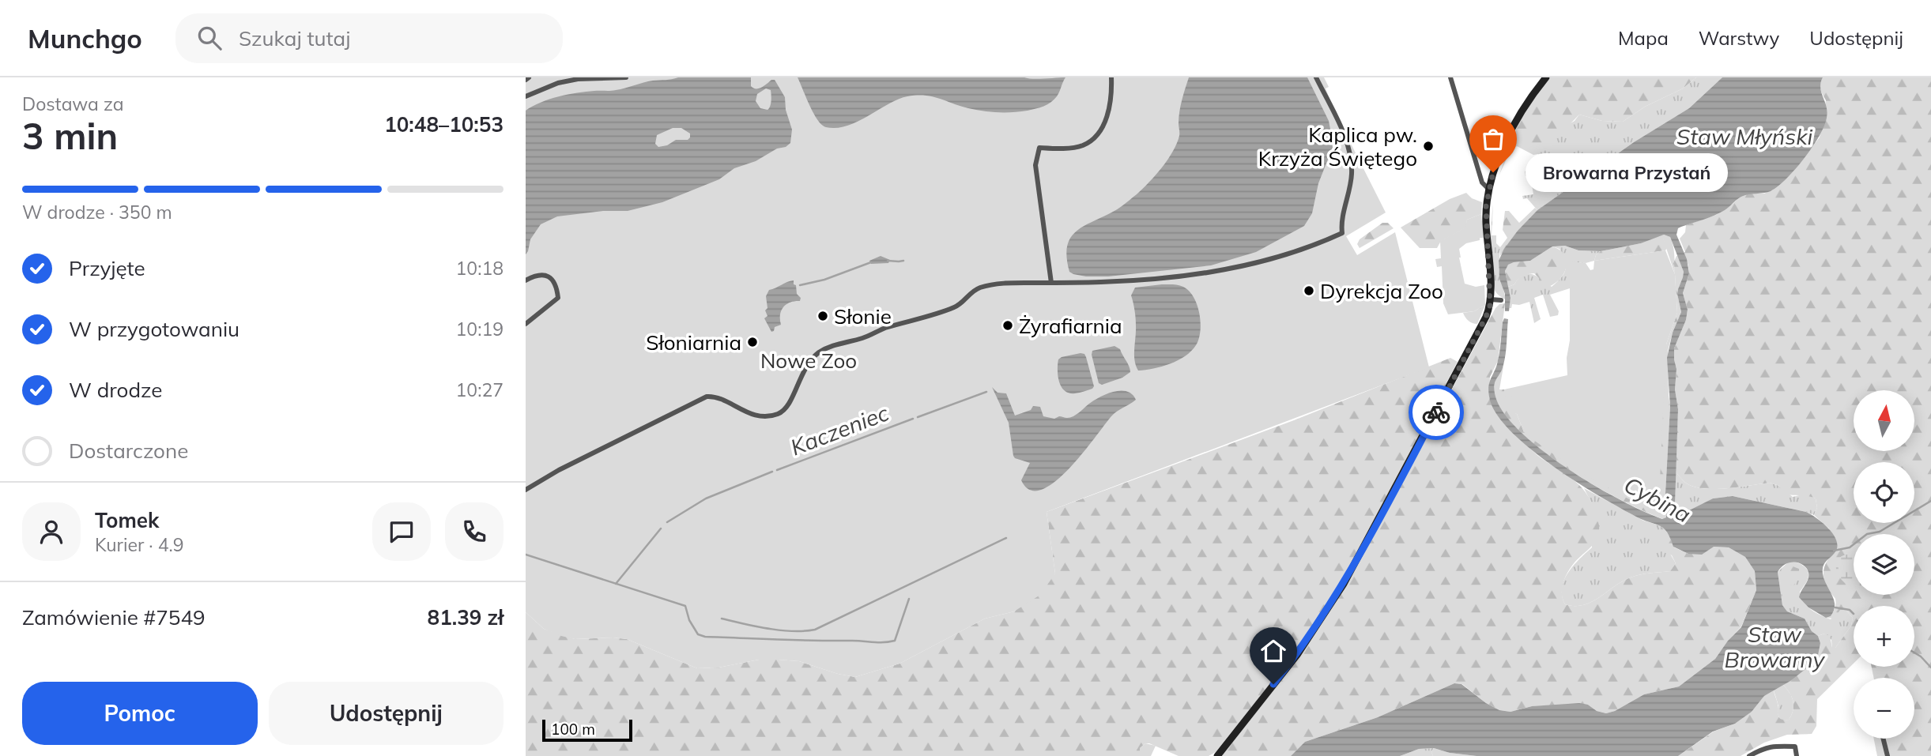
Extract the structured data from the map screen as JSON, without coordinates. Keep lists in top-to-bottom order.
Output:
{
  "water": [
    "Staw Młyński",
    "Kaczeniec",
    "Cybina",
    "Staw Browarny"
  ],
  "parks": ["Nowe Zoo"],
  "places": [
    "Kaplica pw. Krzyża Świętego",
    "Browarna Przystań",
    "Dyrekcja Zoo",
    "Słonie",
    "Żyrafiarnia",
    "Słoniarnia"
  ],
  "scale_bar": "100 m",
  "north": "top",
  "page": {
    "header": "Munchgo",
    "search": "Szukaj tutaj",
    "nav": ["Mapa", "Warstwy", "Udostępnij"],
    "heading": ["3 min", "Dostawa za", "10:48–10:53"],
    "panel": [
      "Tomek",
      "Kurier · 4.9",
      "Zamówienie #7549",
      "81.39 zł"
    ],
    "bubble": "Browarna Przystań",
    "bar": "W drodze · 350 m",
    "list": [
      ["Przyjęte", "10:18"],
      ["W przygotowaniu", "10:19"],
      ["W drodze", "10:27"],
      "Dostarczone"
    ],
    "map_buttons": ["+", "−"],
    "buttons": ["Pomoc", "Udostępnij"],
    "scale": "100 m"
  }
}
